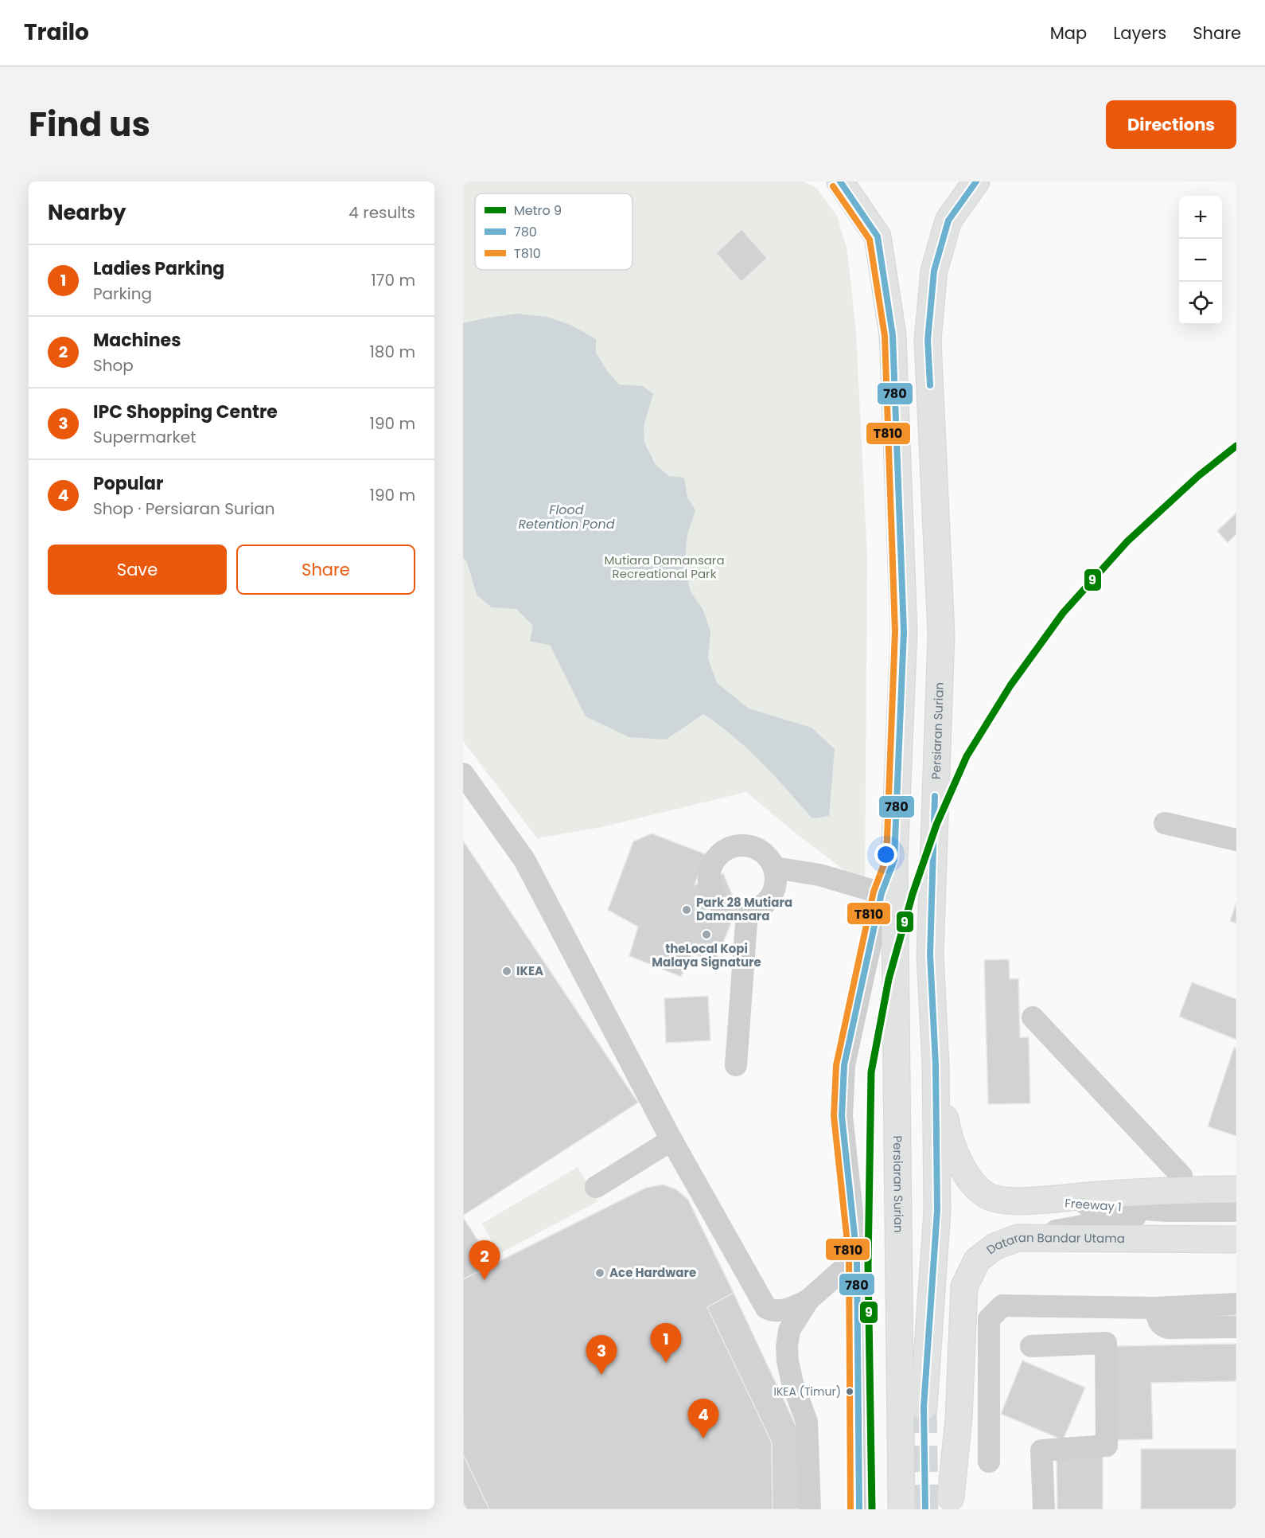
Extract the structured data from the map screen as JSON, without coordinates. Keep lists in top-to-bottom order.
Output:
{
  "streets": {
    "main road": ["Persiaran Surian", "Dataran Bandar Utama"],
    "street": ["Freeway 1"]
  },
  "crossings": [
    ["Freeway 1", "Dataran Bandar Utama"]
  ],
  "water": ["Flood Retention Pond"],
  "parks": ["Mutiara Damansara Recreational Park"],
  "places": [
    "Park 28 Mutiara Damansara",
    "theLocal Kopi Malaya Signature",
    "IKEA",
    "Ace Hardware",
    "IKEA (Timur)"
  ],
  "lines": ["transit line 780", "transit line T810", "metro line 9"],
  "legend": ["Metro 9", "780", "T810"],
  "page": {
    "header": "Trailo",
    "nav": ["Map", "Layers", "Share"],
    "title": "Find us",
    "buttons": [
      "Directions",
      ["Save", "Share"]
    ],
    "heading": ["Nearby", "4 results"],
    "map_buttons": ["+", "−"],
    "list": [
      {
        "mark": "1",
        "name": "Ladies Parking",
        "note": "Parking",
        "value": "170 m"
      },
      {
        "mark": "2",
        "name": "Machines",
        "note": "Shop",
        "value": "180 m"
      },
      {
        "mark": "3",
        "name": "IPC Shopping Centre",
        "note": "Supermarket",
        "value": "190 m"
      },
      {
        "mark": "4",
        "name": "Popular",
        "note": "Shop · Persiaran Surian",
        "value": "190 m"
      }
    ],
    "pins": [
      "2",
      "1",
      "3",
      "4"
    ]
  }
}
